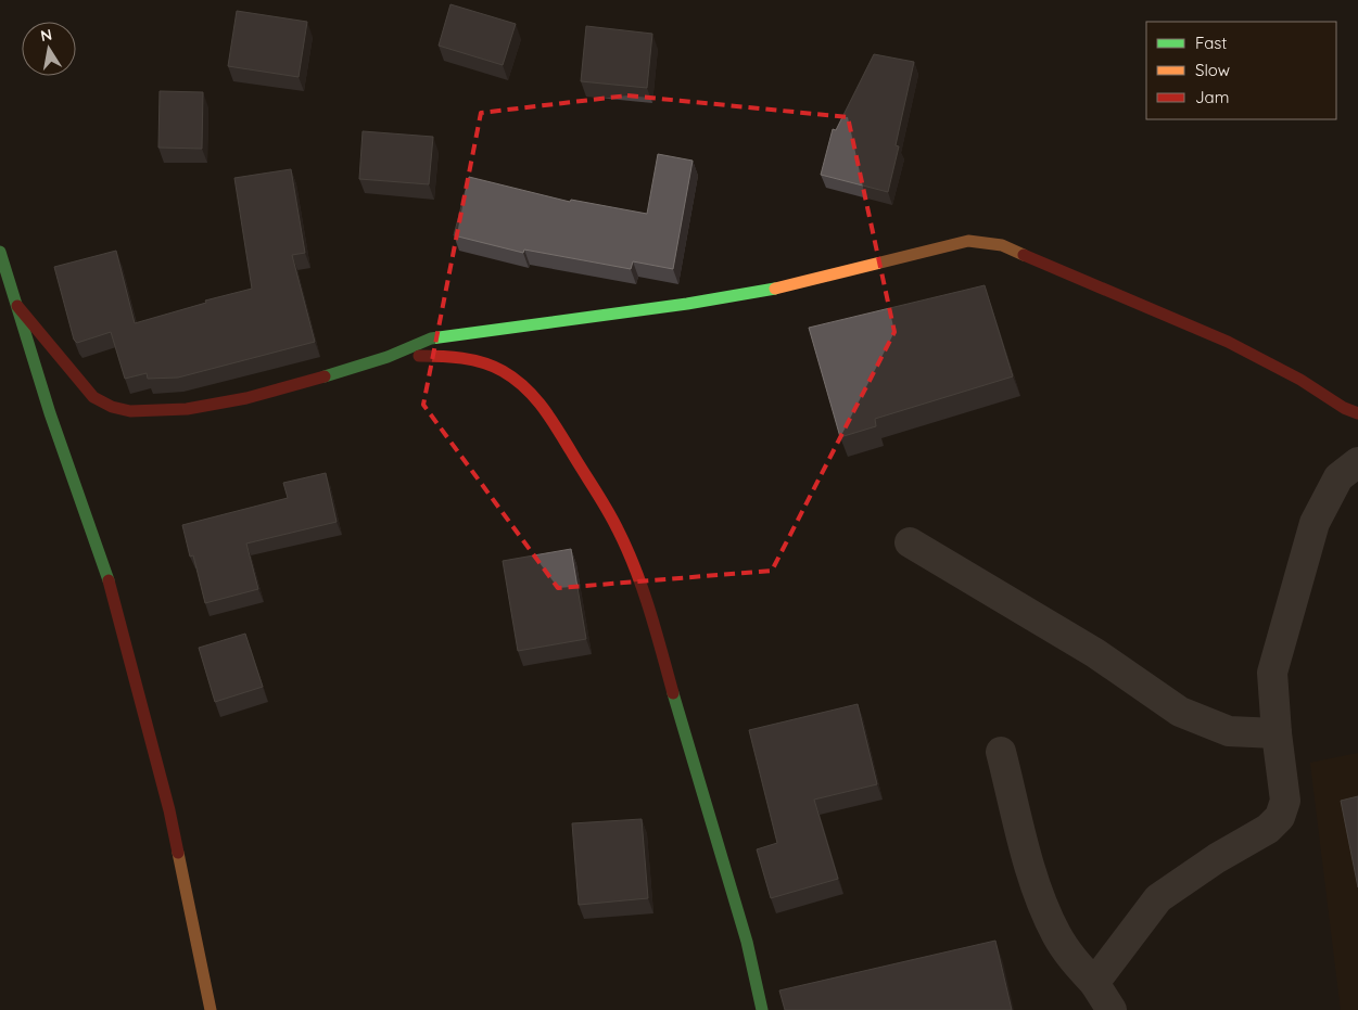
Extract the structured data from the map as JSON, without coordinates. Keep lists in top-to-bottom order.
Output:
{
  "legend": ["Fast", "Slow", "Jam"],
  "north": "top"
}
